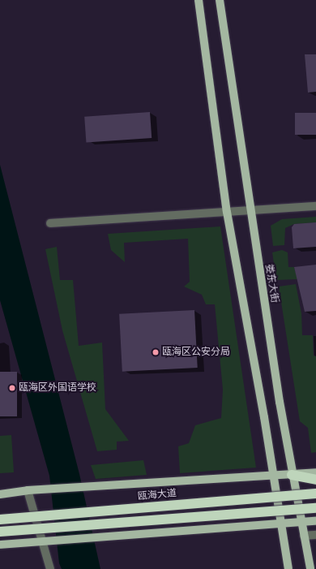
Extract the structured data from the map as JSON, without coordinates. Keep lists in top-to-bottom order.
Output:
{
  "streets": {
    "highway": ["瓯海大道"],
    "main road": ["娄东大街"]
  },
  "crossings": [
    ["娄东大街", "瓯海大道"]
  ],
  "places": ["瓯海区公安分局", "瓯海区外国语学校"]
}
